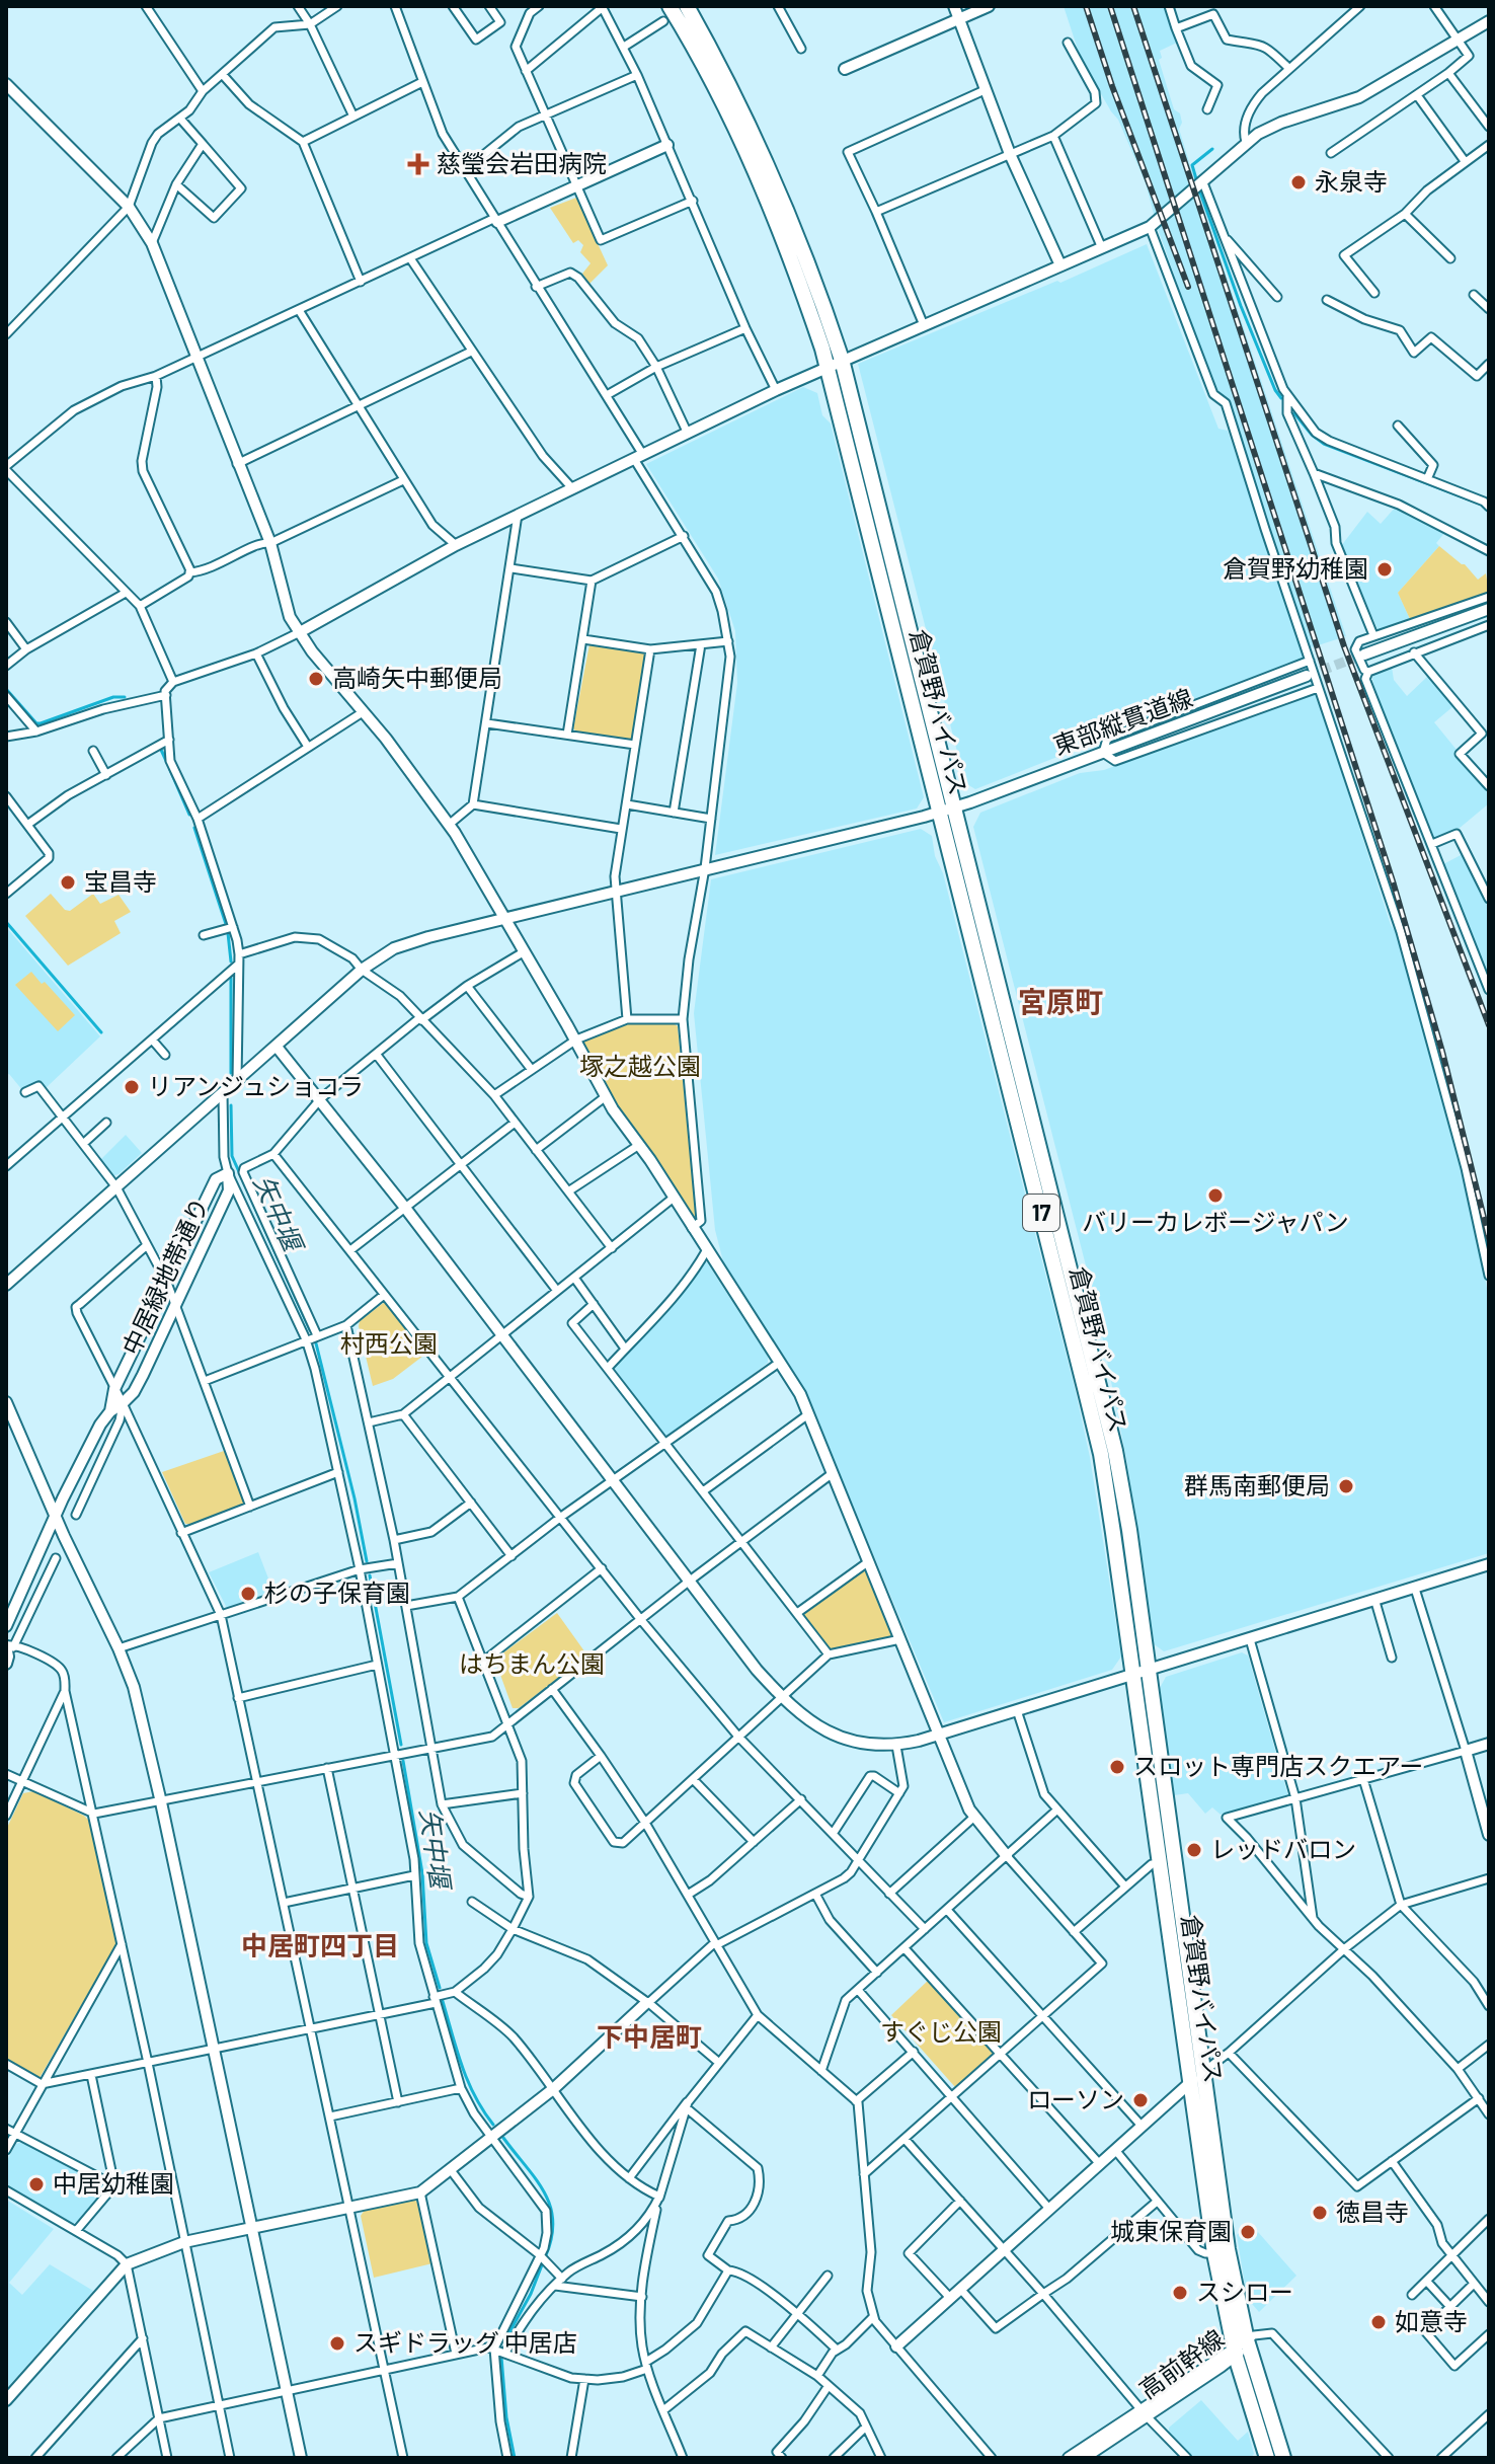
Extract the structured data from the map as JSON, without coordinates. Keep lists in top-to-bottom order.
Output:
{
  "streets": {
    "highway": ["倉賀野バイパス", "17"],
    "street": ["東部縦貫道線", "中居緑地帯通り", "高前幹線"]
  },
  "crossings": [
    ["倉賀野バイパス", "東部縦貫道線"],
    ["倉賀野バイパス", "高前幹線"]
  ],
  "districts": ["宮原町", "中居町四丁目", "下中居町"],
  "water": ["矢中堰"],
  "parks": [
    "塚之越公園",
    "村西公園",
    "はちまん公園",
    "すぐじ公園"
  ],
  "places": {
    "health": ["慈瑩会岩田病院"],
    "other": [
      "永泉寺",
      "倉賀野幼稚園",
      "高崎矢中郵便局",
      "宝昌寺",
      "リアンジュショコラ",
      "バリーカレボージャパン",
      "群馬南郵便局",
      "杉の子保育園",
      "スロット専門店スクエアー",
      "レッドバロン",
      "ローソン",
      "中居幼稚園",
      "徳昌寺",
      "城東保育園",
      "スシロー",
      "如意寺",
      "スギドラッグ 中居店"
    ]
  }
}
